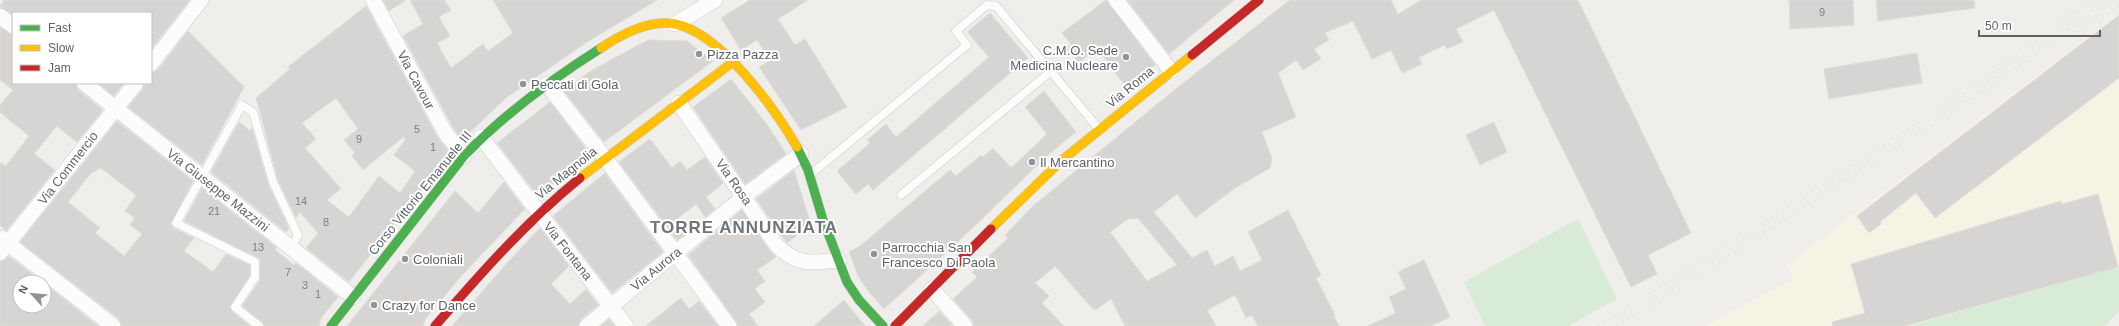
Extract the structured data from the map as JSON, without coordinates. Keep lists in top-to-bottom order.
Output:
{
  "streets": {
    "street": [
      "Via Cavour",
      "Via Roma",
      "Via Commercio",
      "Via Magnolia",
      "Via Rosa",
      "Via Giuseppe Mazzini",
      "Corso Vittorio Emanuele III",
      "Via Fontana",
      "Via Aurora"
    ]
  },
  "crossings": [
    ["Via Cavour", "Corso Vittorio Emanuele III"],
    ["Via Commercio", "Via Giuseppe Mazzini"],
    ["Via Magnolia", "Via Rosa"],
    ["Via Magnolia", "Corso Vittorio Emanuele III"],
    ["Via Magnolia", "Via Fontana"],
    ["Via Rosa", "Corso Vittorio Emanuele III"],
    ["Via Rosa", "Via Aurora"],
    ["Via Giuseppe Mazzini", "Corso Vittorio Emanuele III"],
    ["Corso Vittorio Emanuele III", "Via Fontana"],
    ["Corso Vittorio Emanuele III", "Via Aurora"],
    ["Via Fontana", "Via Aurora"]
  ],
  "districts": ["TORRE ANNUNZIATA"],
  "places": [
    "Pizza Pazza",
    "C.M.O. Sede Medicina Nucleare",
    "Peccati di Gola",
    "Il Mercantino",
    "Parrocchia San Francesco Di Paola",
    "Coloniali",
    "Crazy for Dance"
  ],
  "house_numbers": [
    "9",
    "5",
    "9",
    "1",
    "14",
    "21",
    "8",
    "13",
    "7",
    "3",
    "1"
  ],
  "legend": ["Fast", "Slow", "Jam"],
  "scale_bar": "50 m",
  "north": "top left"
}
